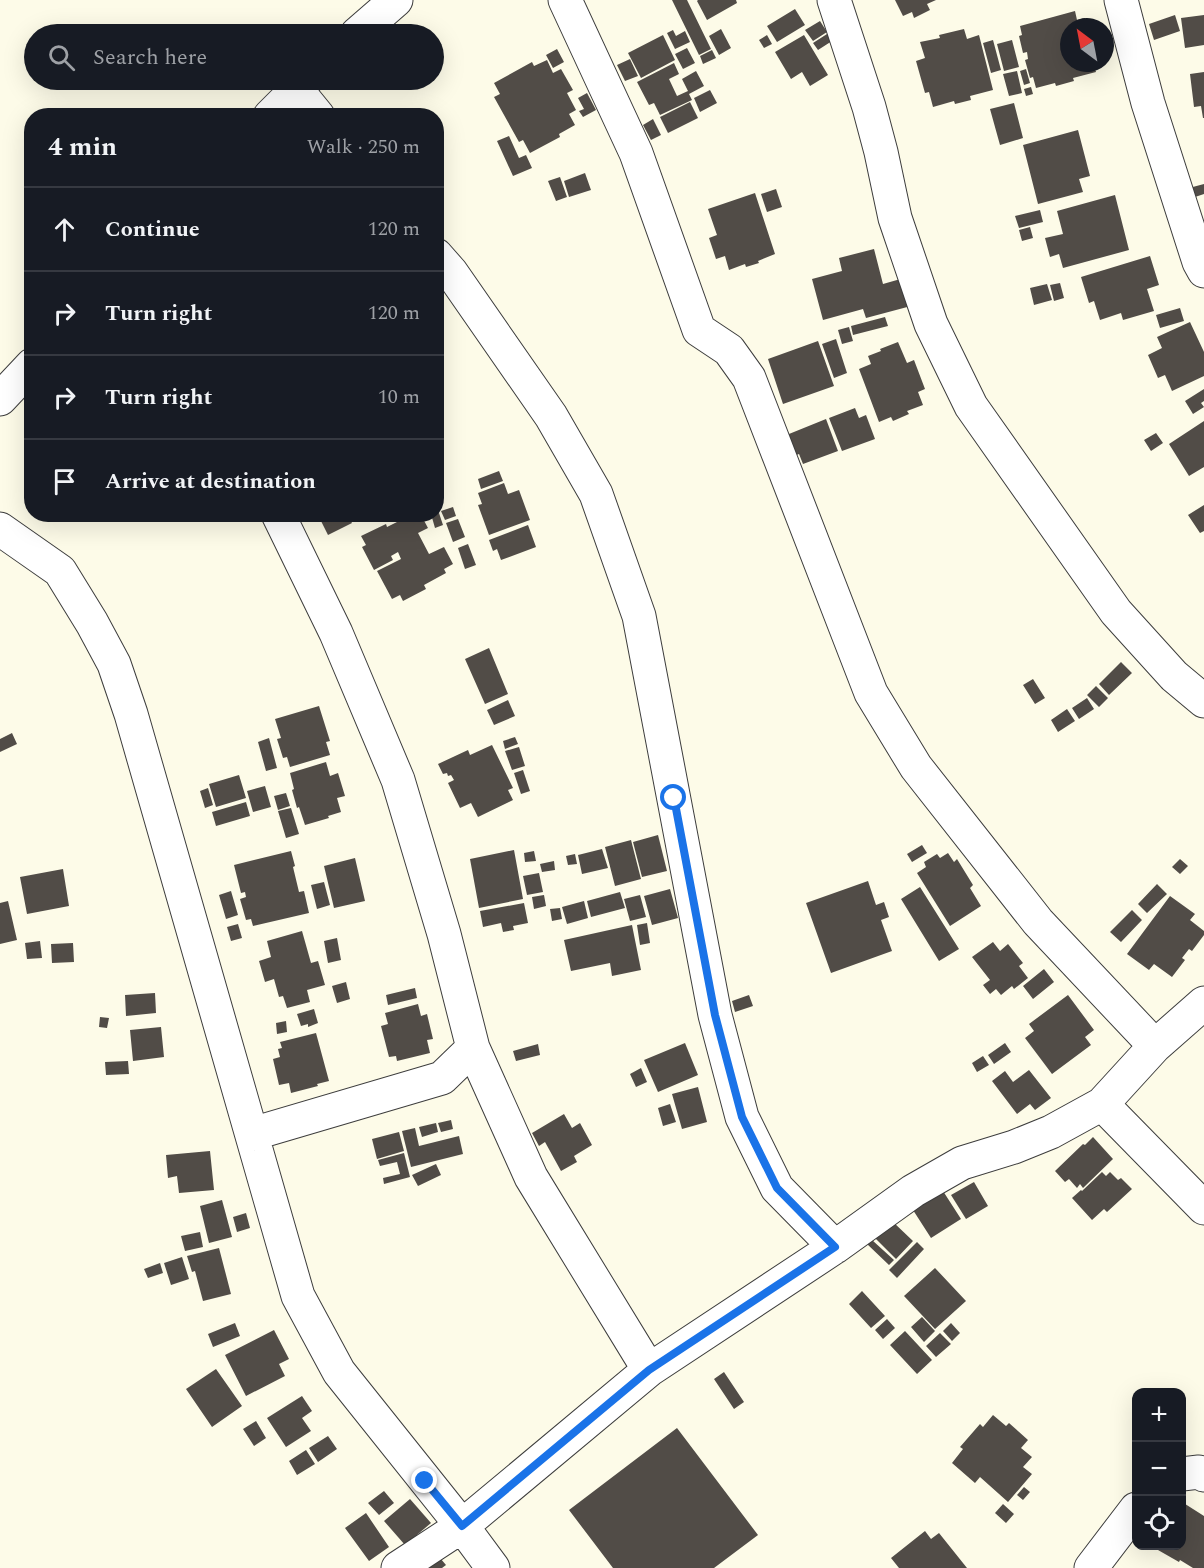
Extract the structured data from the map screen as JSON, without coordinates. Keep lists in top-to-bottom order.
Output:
{
  "north": "top left",
  "page": {
    "search": "Search here",
    "heading": ["4 min", "Walk · 250 m"],
    "list": [
      ["Continue", "120 m"],
      ["Turn right", "120 m"],
      ["Turn right", "10 m"],
      "Arrive at destination"
    ],
    "map_buttons": ["+", "−"]
  }
}
